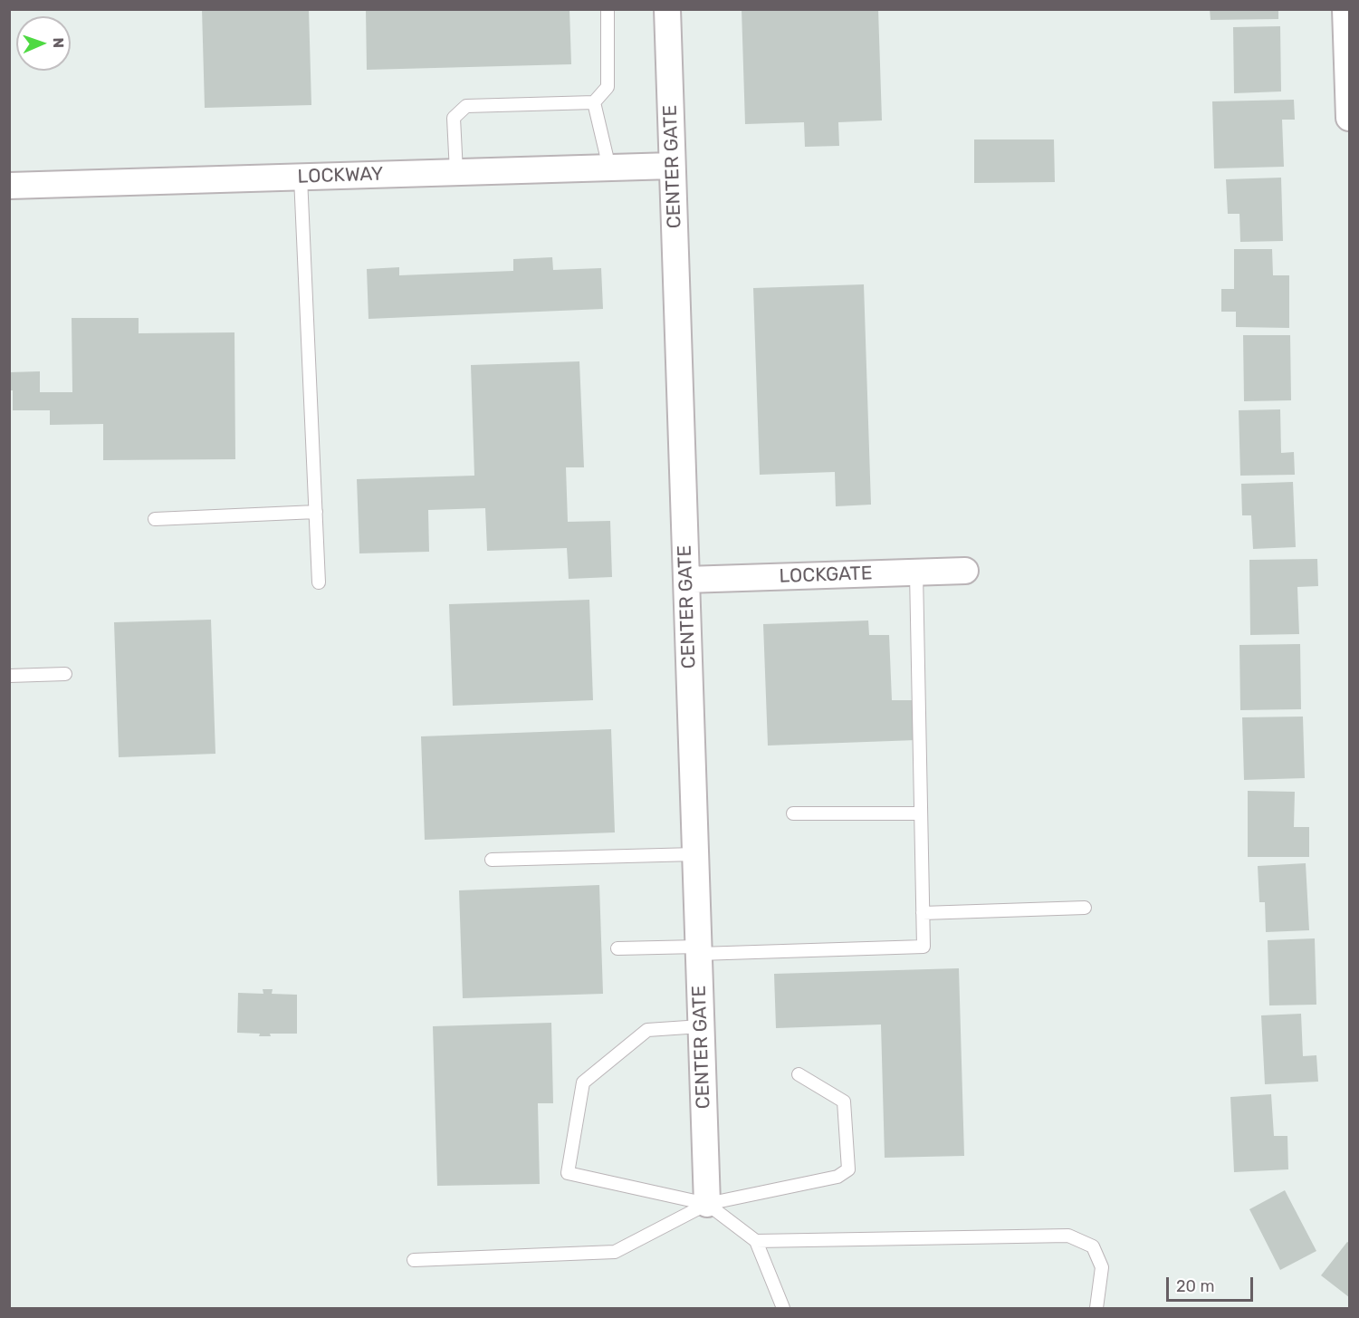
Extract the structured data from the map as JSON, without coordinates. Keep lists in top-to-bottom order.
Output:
{
  "streets": {
    "street": ["CENTER GATE", "LOCKWAY", "LOCKGATE"]
  },
  "crossings": [
    ["CENTER GATE", "LOCKWAY"],
    ["CENTER GATE", "LOCKGATE"]
  ],
  "scale_bar": "20 m",
  "north": "right"
}
